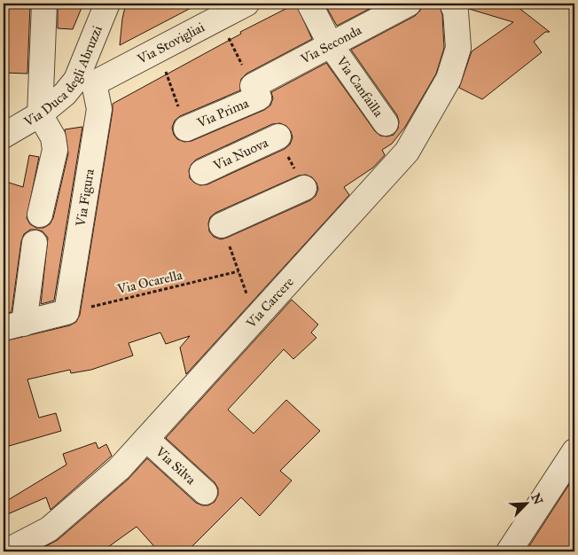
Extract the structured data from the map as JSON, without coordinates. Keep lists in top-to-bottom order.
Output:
{
  "streets": {
    "street": [
      "Via Stovigliai",
      "Via Seconda",
      "Via Duca degli Abruzzi",
      "Via Canfailla",
      "Via Prima",
      "Via Nuova",
      "Via Figura",
      "Via Carcere",
      "Via Silva"
    ],
    "path": ["Via Ocarella"]
  },
  "crossings": [
    ["Via Stovigliai", "Via Duca degli Abruzzi"],
    ["Via Stovigliai", "Via Figura"],
    ["Via Seconda", "Via Canfailla"],
    ["Via Seconda", "Via Prima"],
    ["Via Duca degli Abruzzi", "Via Figura"],
    ["Via Figura", "Via Ocarella"],
    ["Via Carcere", "Via Silva"]
  ],
  "north": "top right"
}
